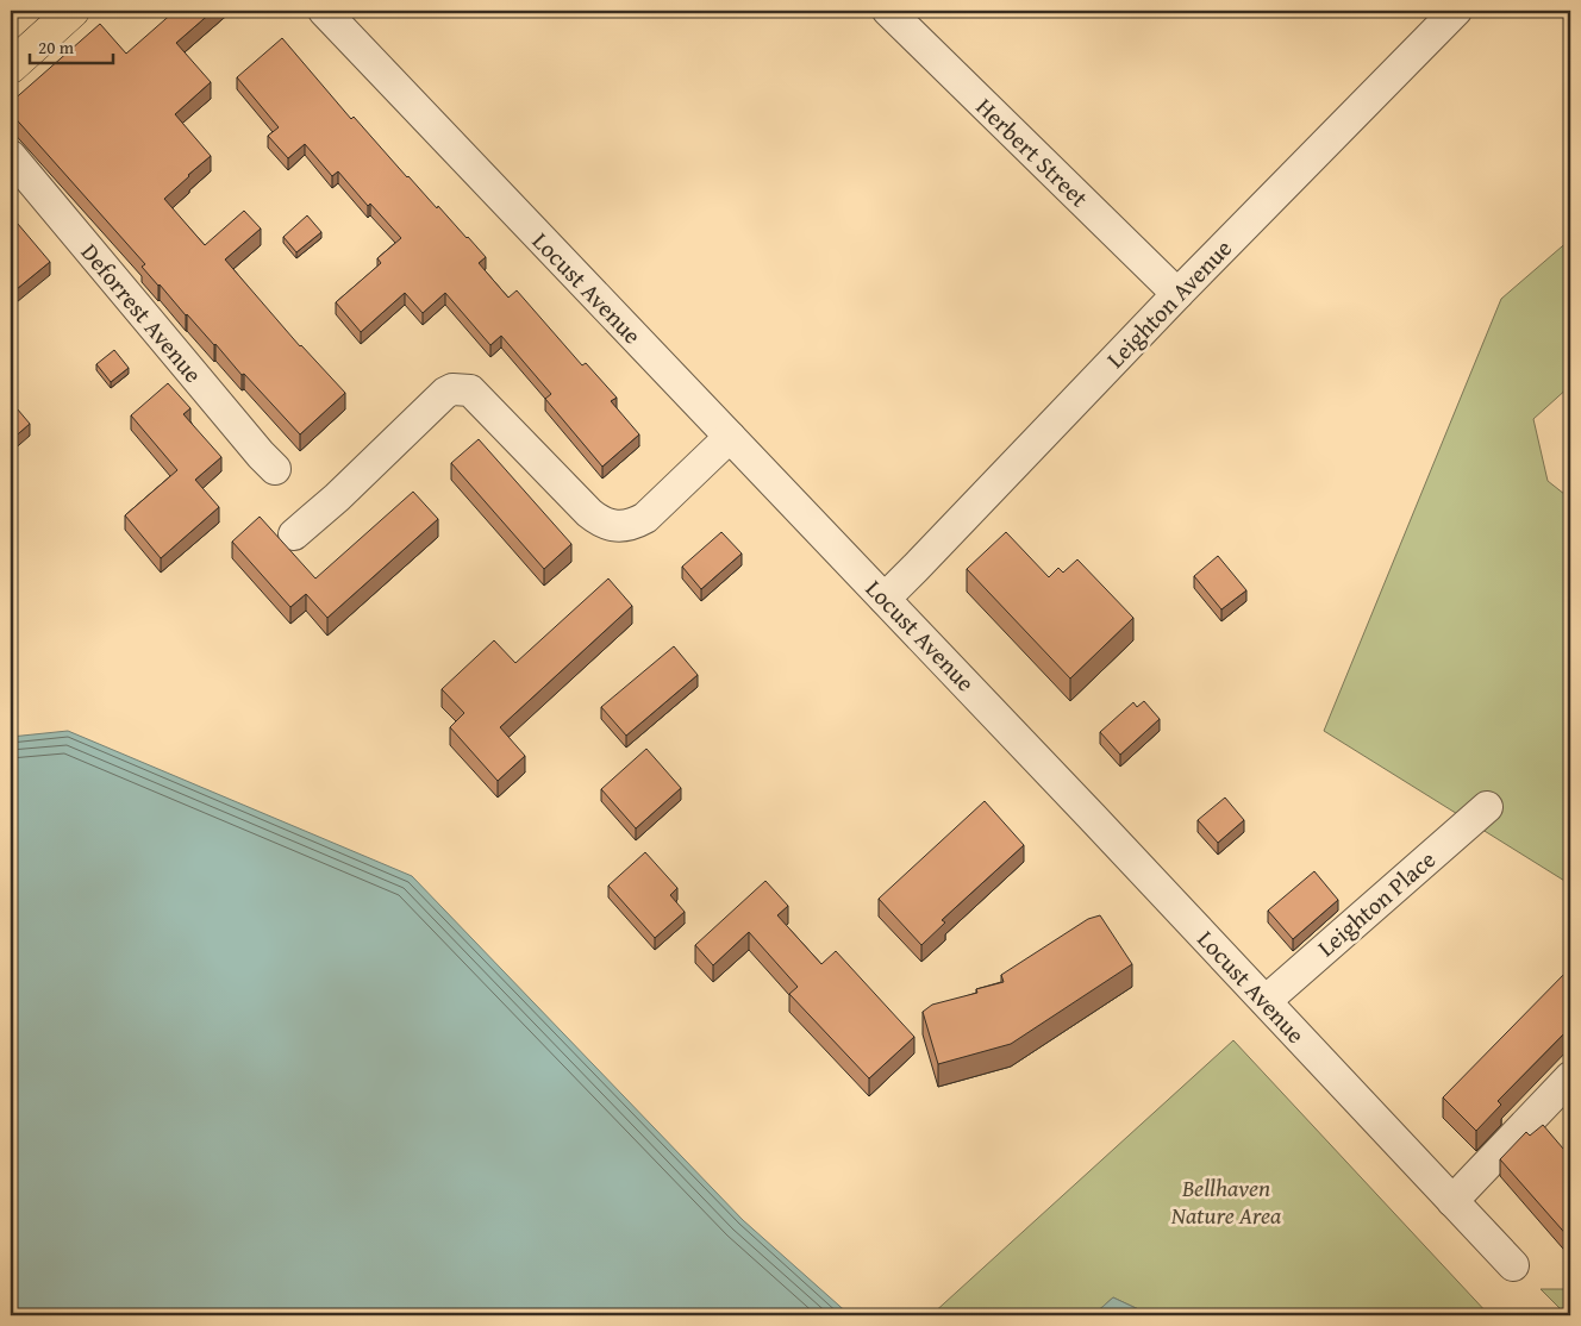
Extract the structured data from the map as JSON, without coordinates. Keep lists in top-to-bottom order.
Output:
{
  "streets": {
    "street": [
      "Herbert Street",
      "Locust Avenue",
      "Leighton Avenue",
      "Deforrest Avenue",
      "Leighton Place"
    ]
  },
  "crossings": [
    ["Herbert Street", "Leighton Avenue"],
    ["Locust Avenue", "Leighton Avenue"],
    ["Locust Avenue", "Leighton Place"]
  ],
  "parks": ["Bellhaven Nature Area"],
  "scale_bar": "20 m"
}
